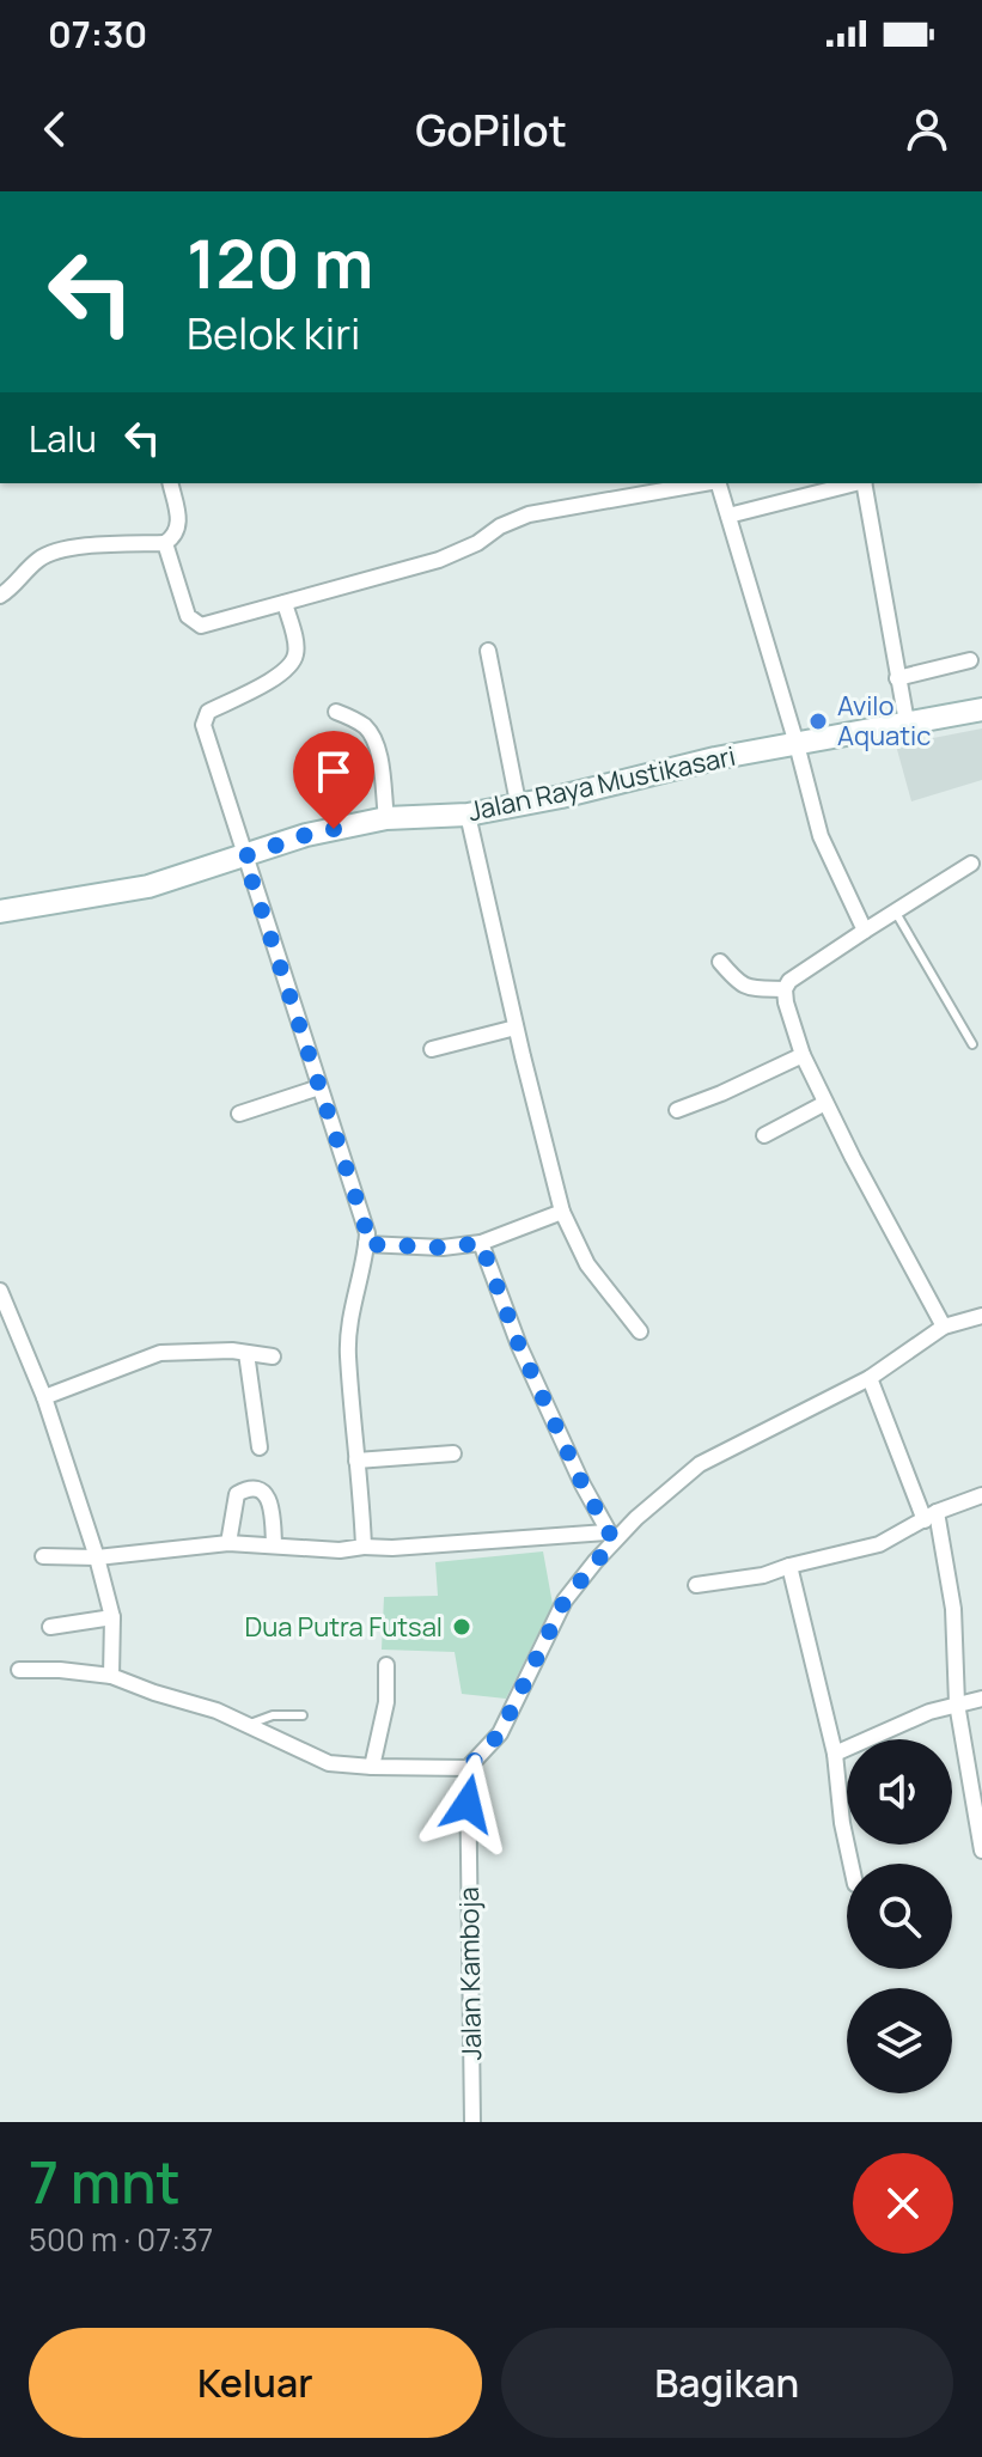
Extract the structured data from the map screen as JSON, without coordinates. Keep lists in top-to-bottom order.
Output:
{
  "streets": {
    "main road": ["Jalan Raya Mustikasari"],
    "street": ["Jalan Kamboja"]
  },
  "places": ["Avilo Aquatic", "Dua Putra Futsal"],
  "page": {
    "status": "07:30",
    "header": "GoPilot",
    "turn": ["120 m", "Belok kiri"],
    "then": "Lalu",
    "heading": ["7 mnt", "500 m · 07:37"],
    "buttons": ["Keluar", "Bagikan"]
  }
}
